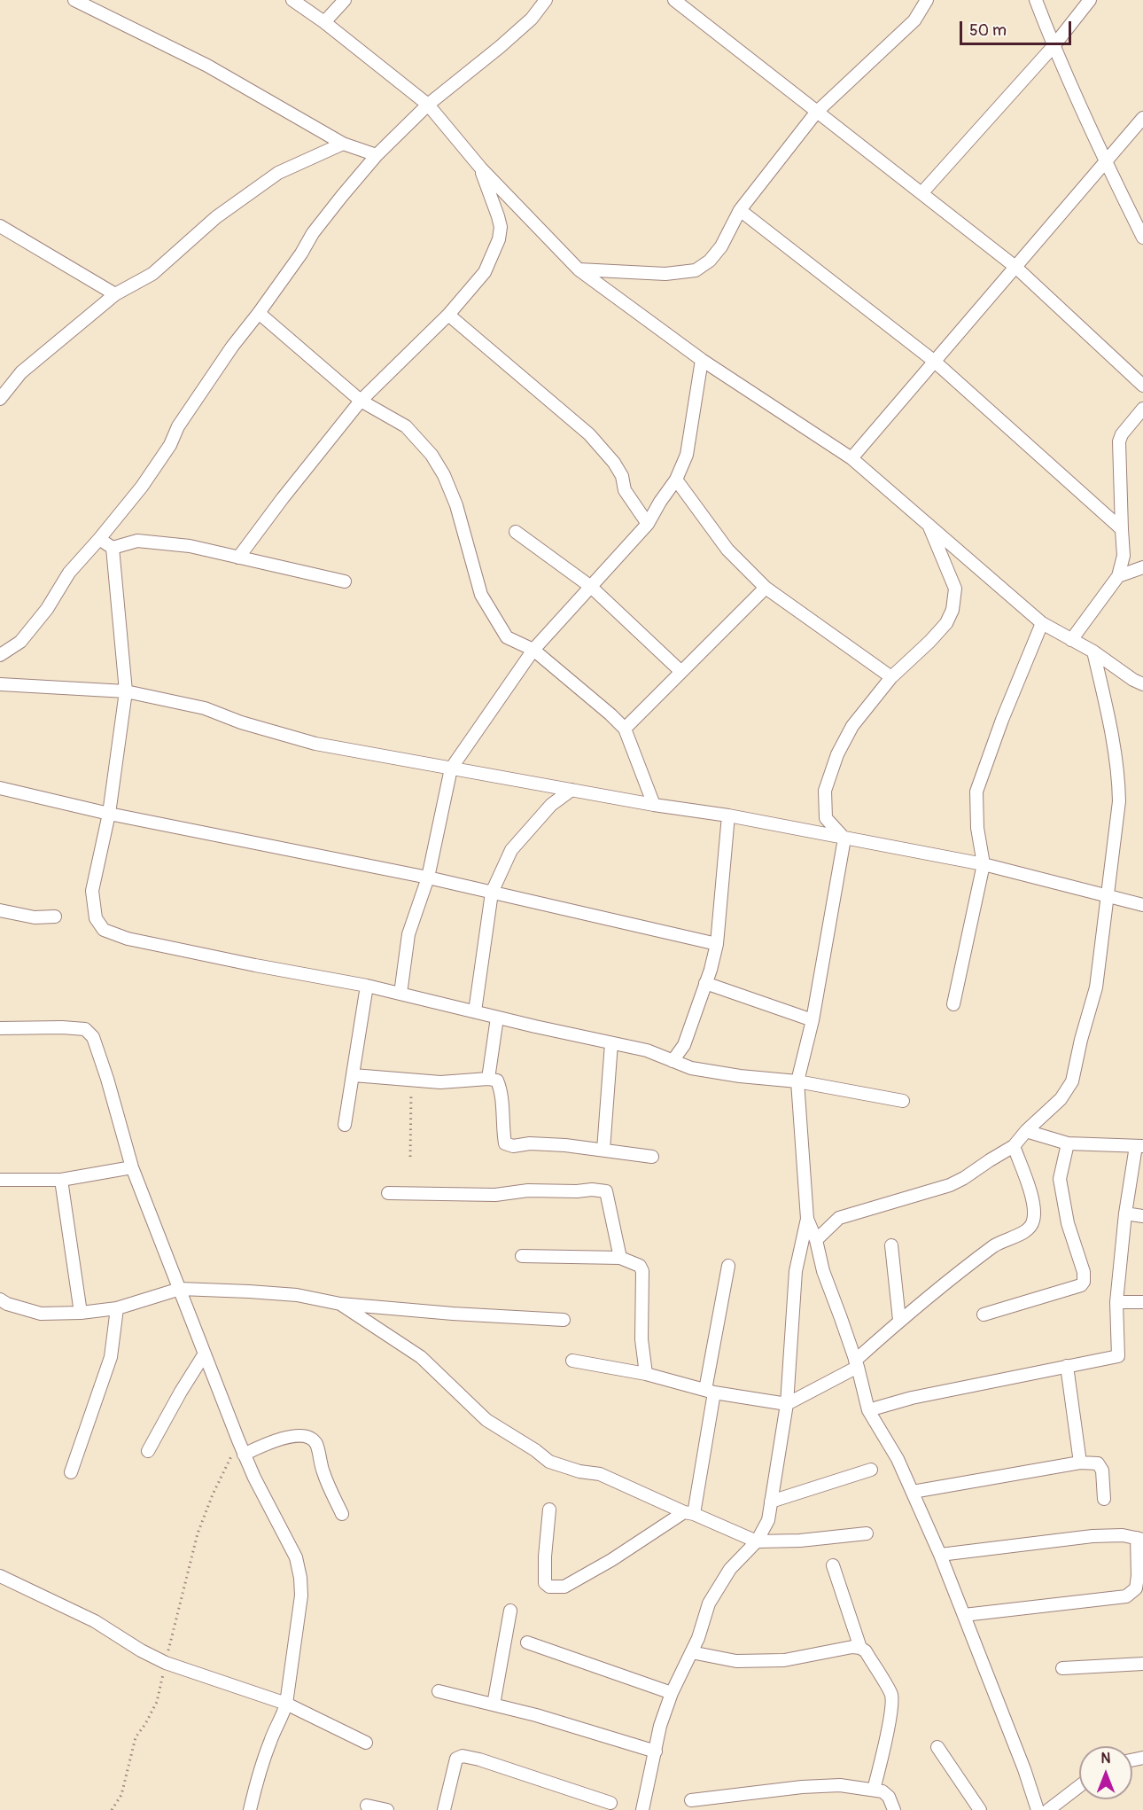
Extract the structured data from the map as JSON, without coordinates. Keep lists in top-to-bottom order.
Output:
{
  "scale_bar": "50 m",
  "north": "top"
}
